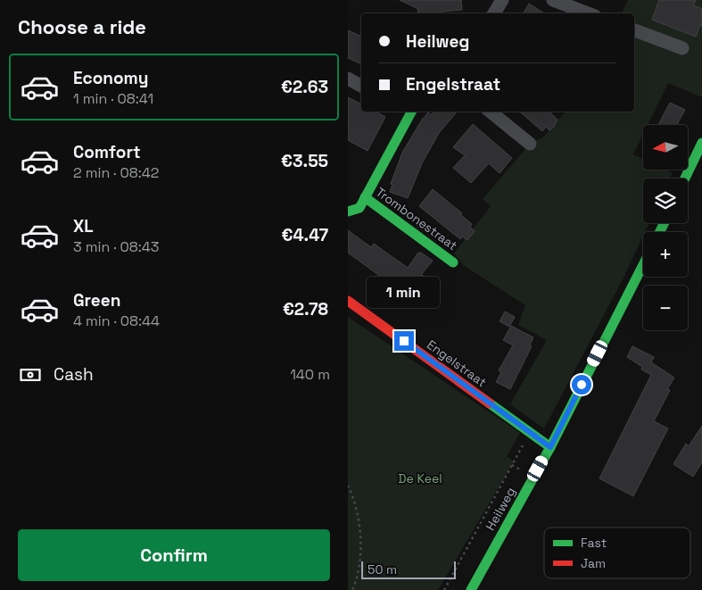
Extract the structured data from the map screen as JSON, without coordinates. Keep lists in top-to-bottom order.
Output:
{
  "streets": {
    "street": ["Trombonestraat", "Engelstraat", "Heilweg"]
  },
  "crossings": [
    ["Engelstraat", "Heilweg"]
  ],
  "parks": ["De Keel"],
  "legend": ["Fast", "Jam"],
  "scale_bar": "50 m",
  "north": "left",
  "page": {
    "heading": "Choose a ride",
    "banner": ["Heilweg", "Engelstraat"],
    "list": [
      {
        "name": "Economy",
        "note": "1 min · 08:41",
        "value": "€2.63"
      },
      {
        "name": "Comfort",
        "note": "2 min · 08:42",
        "value": "€3.55"
      },
      {
        "name": "XL",
        "note": "3 min · 08:43",
        "value": "€4.47"
      },
      {
        "name": "Green",
        "note": "4 min · 08:44",
        "value": "€2.78"
      }
    ],
    "map_buttons": ["+", "−"],
    "bubble": "1 min",
    "pay": ["Cash", "140 m"],
    "buttons": "Confirm",
    "scale": "50 m"
  }
}
